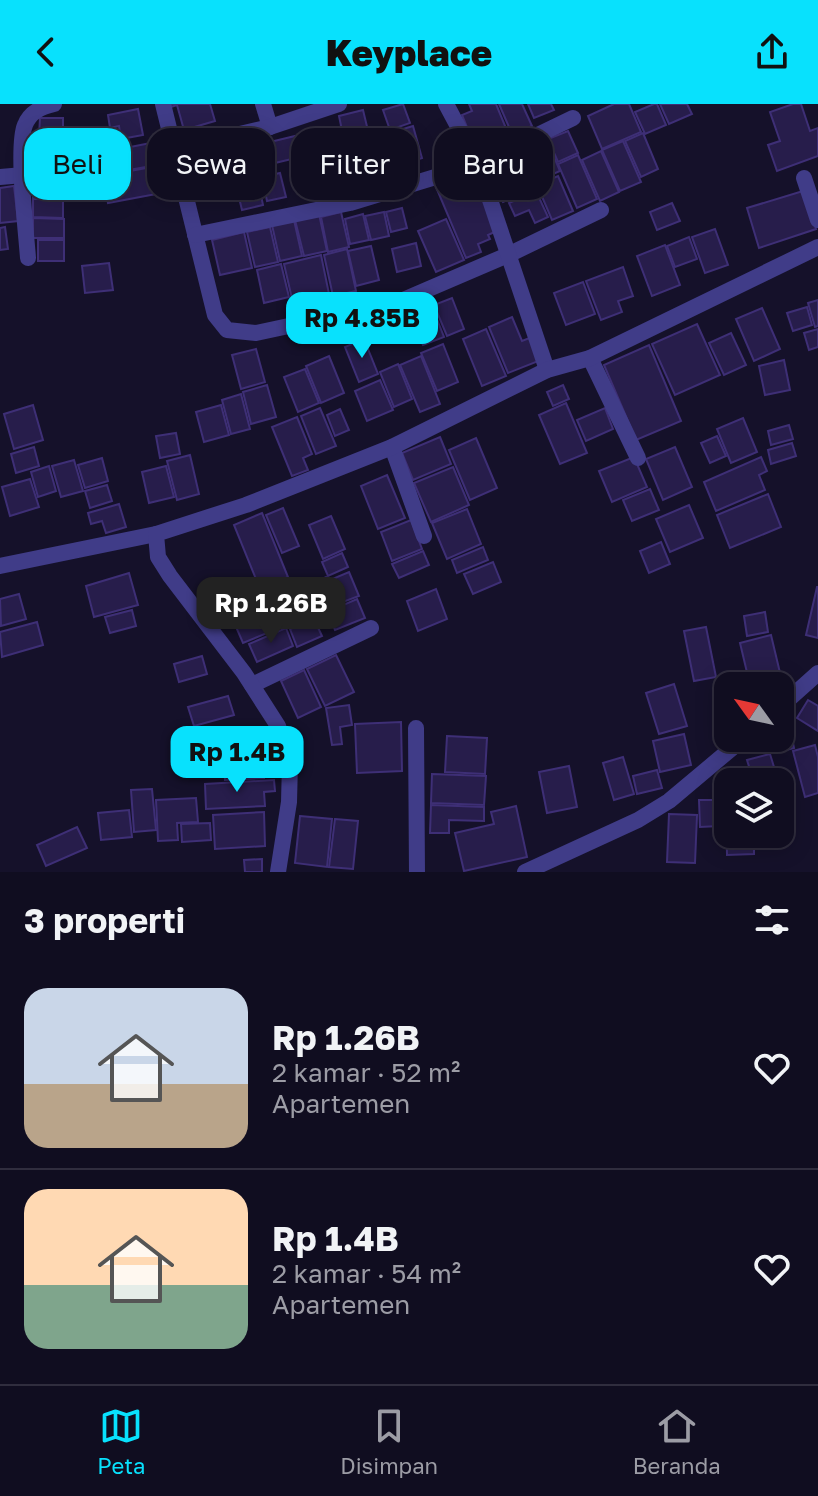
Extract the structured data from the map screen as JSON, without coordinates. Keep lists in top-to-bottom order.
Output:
{
  "north": "top left",
  "page": {
    "header": "Keyplace",
    "chip": [
      "Beli",
      "Sewa",
      "Filter",
      "Baru"
    ],
    "price": ["Rp 4.85B", "Rp 1.26B", "Rp 1.4B"],
    "heading": "3 properti",
    "list": [
      {
        "name": "Rp 1.26B",
        "note": "2 kamar · 52 m² · Apartemen"
      },
      {
        "name": "Rp 1.4B",
        "note": "2 kamar · 54 m² · Apartemen"
      }
    ],
    "tabs": ["Peta", "Disimpan", "Beranda"]
  }
}
